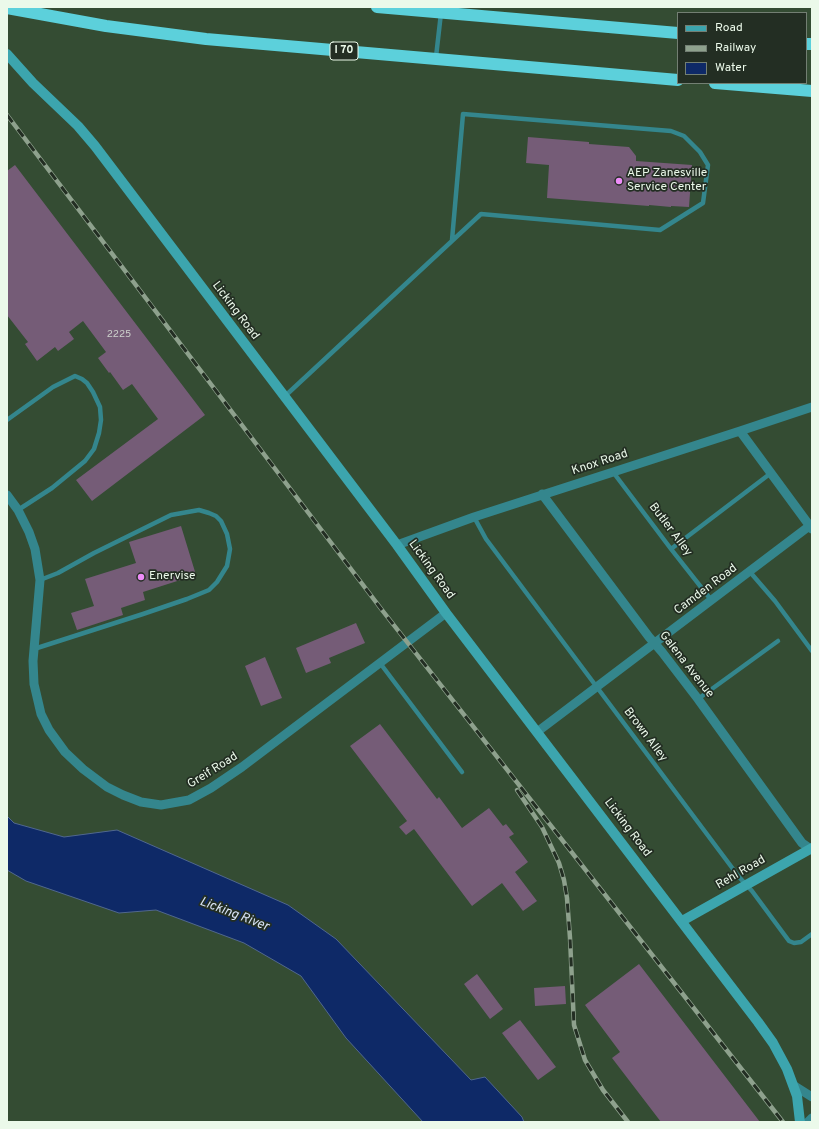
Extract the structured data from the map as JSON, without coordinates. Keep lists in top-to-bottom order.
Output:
{
  "streets": {
    "highway": ["I 70"],
    "street": [
      "Licking Road",
      "Knox Road",
      "Camden Road",
      "Galena Avenue",
      "Greif Road",
      "Rehl Road"
    ],
    "lane": ["Butler Alley", "Brown Alley"]
  },
  "crossings": [
    ["Licking Road", "Knox Road"],
    ["Licking Road", "Camden Road"],
    ["Licking Road", "Greif Road"],
    ["Licking Road", "Rehl Road"],
    ["Knox Road", "Butler Alley"],
    ["Knox Road", "Galena Avenue"],
    ["Knox Road", "Brown Alley"],
    ["Butler Alley", "Camden Road"],
    ["Camden Road", "Galena Avenue"],
    ["Camden Road", "Brown Alley"],
    ["Galena Avenue", "Rehl Road"],
    ["Brown Alley", "Rehl Road"]
  ],
  "water": ["Licking River"],
  "places": ["AEP Zanesville Service Center", "Enervise"],
  "house_numbers": ["2225"],
  "legend": ["Road", "Railway", "Water"]
}
